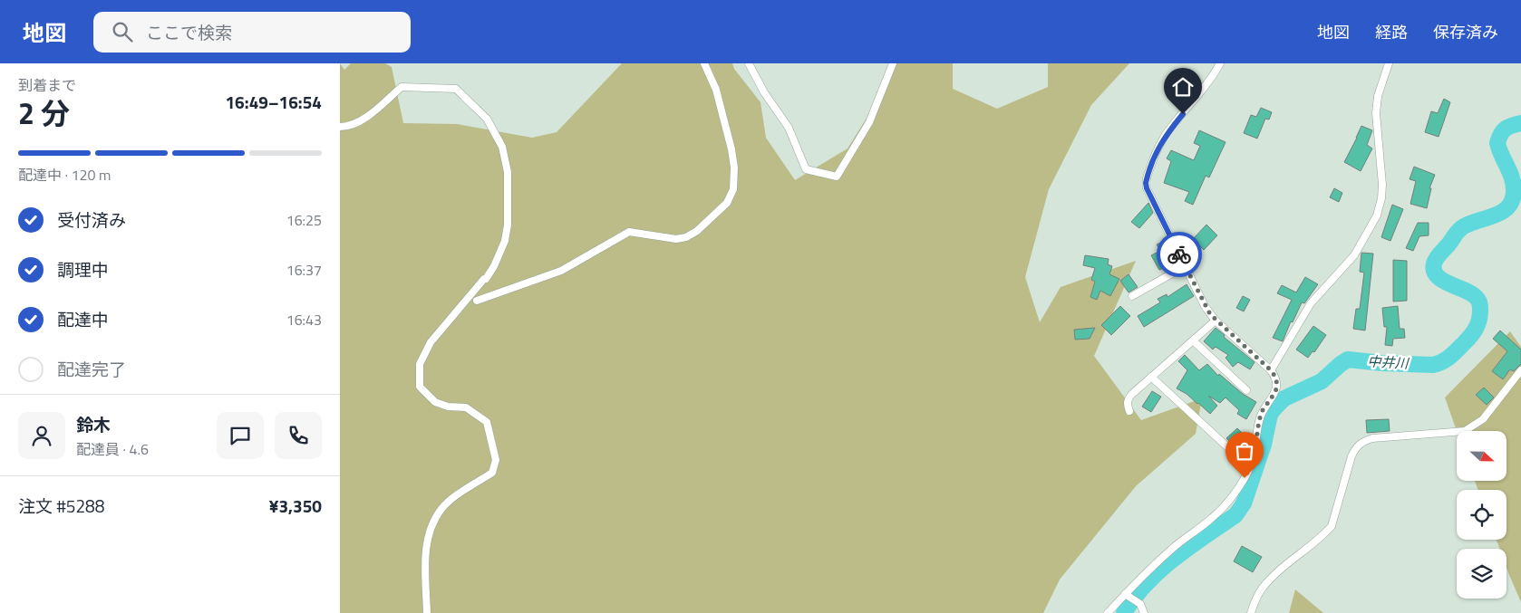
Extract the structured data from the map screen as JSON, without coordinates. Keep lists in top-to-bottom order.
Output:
{
  "water": ["中井川"],
  "north": "right",
  "page": {
    "header": "地図",
    "search": "ここで検索",
    "nav": ["地図", "経路", "保存済み"],
    "heading": ["2 分", "到着まで", "16:49–16:54"],
    "panel": [
      "鈴木",
      "配達員 · 4.6",
      "注文 #5288",
      "¥3,350"
    ],
    "bar": "配達中 · 120 m",
    "list": [
      ["受付済み", "16:25"],
      ["調理中", "16:37"],
      ["配達中", "16:43"],
      "配達完了"
    ]
  }
}
